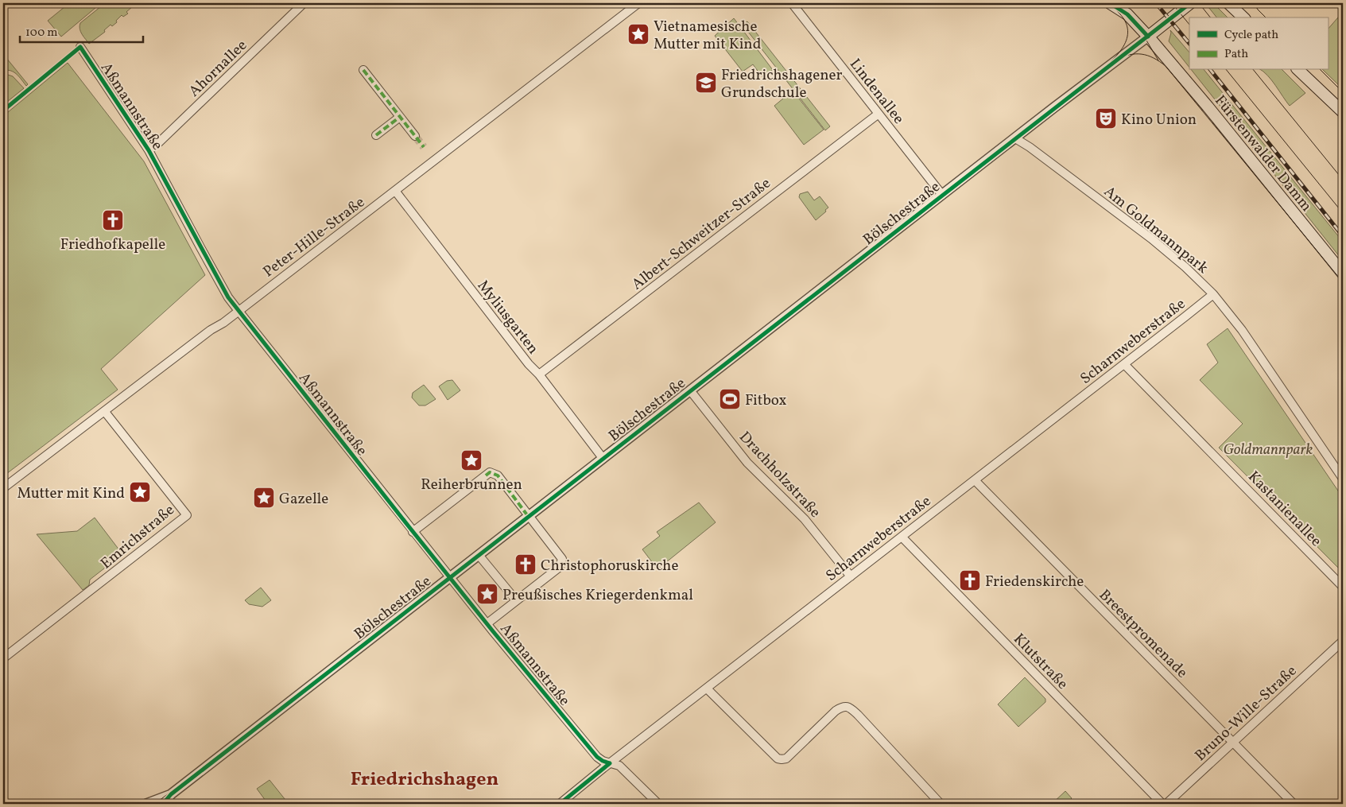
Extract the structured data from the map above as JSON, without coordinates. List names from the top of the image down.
{
  "streets": {
    "main road": ["Fürstenwalder Damm"],
    "street": [
      "Ahornallee",
      "Lindenallee",
      "Aßmannstraße",
      "Bölschestraße",
      "Am Goldmannpark",
      "Albert-Schweitzer-Straße",
      "Peter-Hille-Straße",
      "Myliusgarten",
      "Scharnweberstraße",
      "Drachholzstraße",
      "Kastanienallee",
      "Emrichstraße",
      "Breestpromenade",
      "Klutstraße",
      "Bruno-Wille-Straße"
    ]
  },
  "crossings": [
    ["Ahornallee", "Aßmannstraße"],
    ["Lindenallee", "Bölschestraße"],
    ["Lindenallee", "Albert-Schweitzer-Straße"],
    ["Aßmannstraße", "Bölschestraße"],
    ["Aßmannstraße", "Peter-Hille-Straße"],
    ["Aßmannstraße", "Scharnweberstraße"],
    ["Fürstenwalder Damm", "Bölschestraße"],
    ["Bölschestraße", "Am Goldmannpark"],
    ["Bölschestraße", "Myliusgarten"],
    ["Bölschestraße", "Drachholzstraße"],
    ["Am Goldmannpark", "Scharnweberstraße"],
    ["Albert-Schweitzer-Straße", "Myliusgarten"],
    ["Peter-Hille-Straße", "Myliusgarten"],
    ["Peter-Hille-Straße", "Emrichstraße"],
    ["Scharnweberstraße", "Drachholzstraße"],
    ["Scharnweberstraße", "Kastanienallee"],
    ["Scharnweberstraße", "Breestpromenade"],
    ["Scharnweberstraße", "Klutstraße"],
    ["Breestpromenade", "Bruno-Wille-Straße"]
  ],
  "districts": ["Friedrichshagen"],
  "parks": ["Goldmannpark"],
  "places": {
    "place": [
      "Vietnamesische Mutter mit Kind",
      "Reiherbrunnen",
      "Mutter mit Kind",
      "Gazelle",
      "Preußisches Kriegerdenkmal"
    ],
    "school or university": ["Friedrichshagener Grundschule"],
    "theatre": ["Kino Union"],
    "church": ["Friedhofkapelle", "Christophoruskirche", "Friedenskirche"],
    "sports": ["Fitbox"]
  },
  "legend": ["Cycle path", "Path"],
  "scale_bar": "100 m"
}
